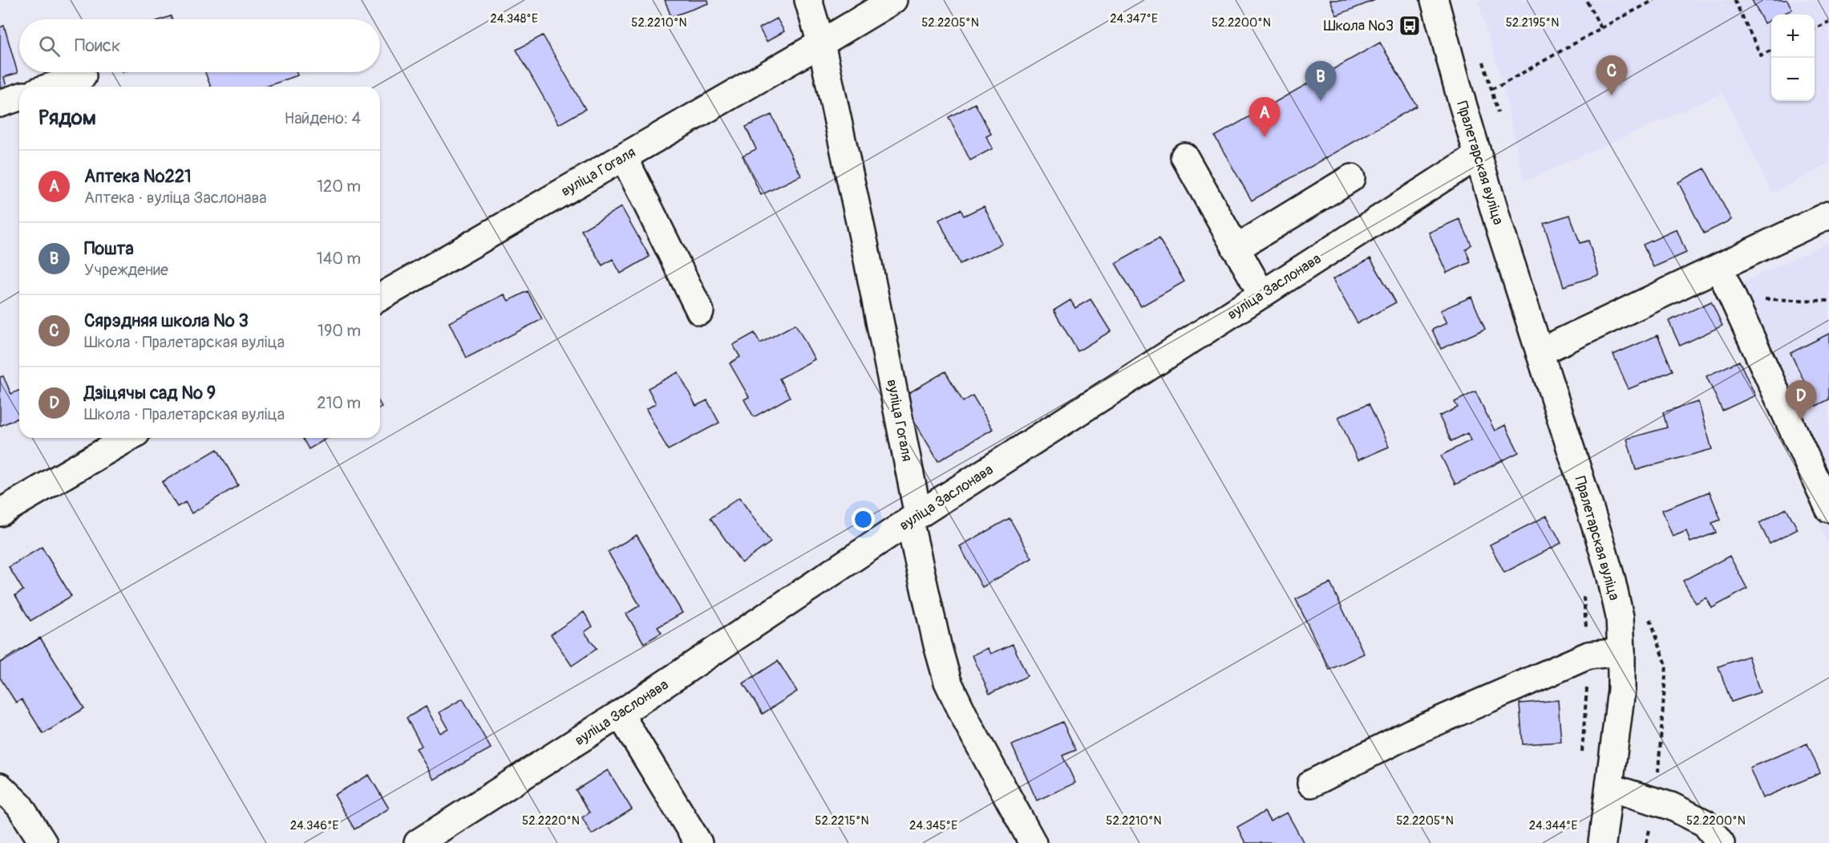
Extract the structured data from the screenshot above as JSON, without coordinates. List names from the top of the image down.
{
  "streets": {
    "street": ["Пралетарская вуліца", "вуліца Гогаля", "вуліца Заслонава"]
  },
  "crossings": [
    ["Пралетарская вуліца", "вуліца Заслонава"],
    ["вуліца Гогаля", "вуліца Заслонава"]
  ],
  "places": {
    "bus stop": ["Школа №3"]
  },
  "page": {
    "map_buttons": ["+", "−"],
    "search": "Поиск",
    "pins": [
      "C",
      "B",
      "A",
      "D"
    ],
    "heading": ["Рядом", "Найдено: 4"],
    "list": [
      {
        "mark": "A",
        "name": "Аптека №221",
        "note": "Аптека · вуліца Заслонава",
        "value": "120 m"
      },
      {
        "mark": "B",
        "name": "Пошта",
        "note": "Учреждение",
        "value": "140 m"
      },
      {
        "mark": "C",
        "name": "Сярэдняя школа № 3",
        "note": "Школа · Пралетарская вуліца",
        "value": "190 m"
      },
      {
        "mark": "D",
        "name": "Дзіцячы сад № 9",
        "note": "Школа · Пралетарская вуліца",
        "value": "210 m"
      }
    ]
  },
  "coordinates": [
    "24.348°E",
    "24.347°E",
    "52.2200°N",
    "52.2210°N",
    "52.2205°N",
    "52.2195°N",
    "52.2220°N",
    "52.2215°N",
    "24.346°E",
    "24.345°E",
    "24.344°E"
  ]
}
